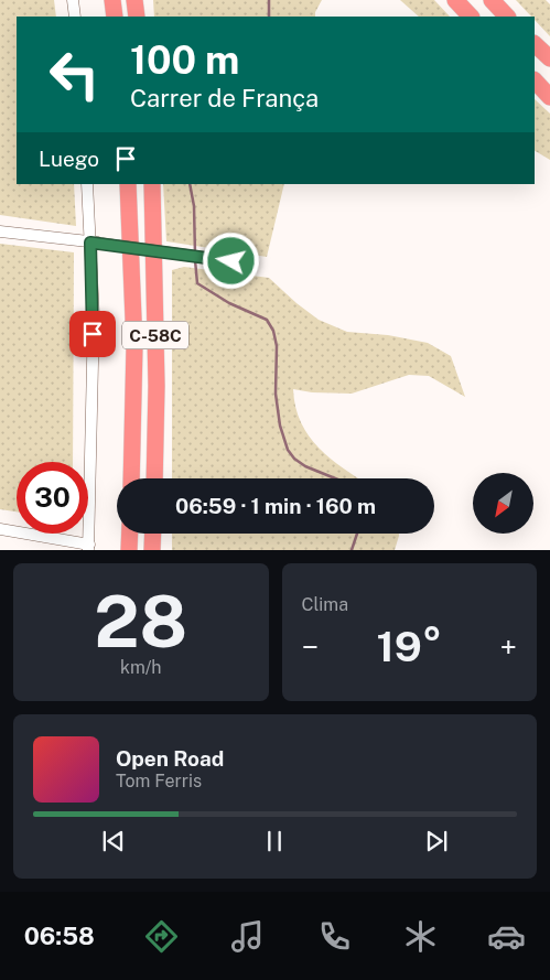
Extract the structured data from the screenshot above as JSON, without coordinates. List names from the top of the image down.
{
  "streets": {
    "highway": ["C-58C"]
  },
  "north": "bottom left",
  "page": {
    "turn": ["100 m", "Carrer de França"],
    "then": "Luego",
    "limit": "30",
    "trip": "06:59 · 1 min · 160 m",
    "tile": [
      ["28", "km/h"],
      "Clima"
    ],
    "heat": ["−", "19°", "+"],
    "song": ["Open Road", "Tom Ferris"],
    "tabs": "06:58"
  }
}
